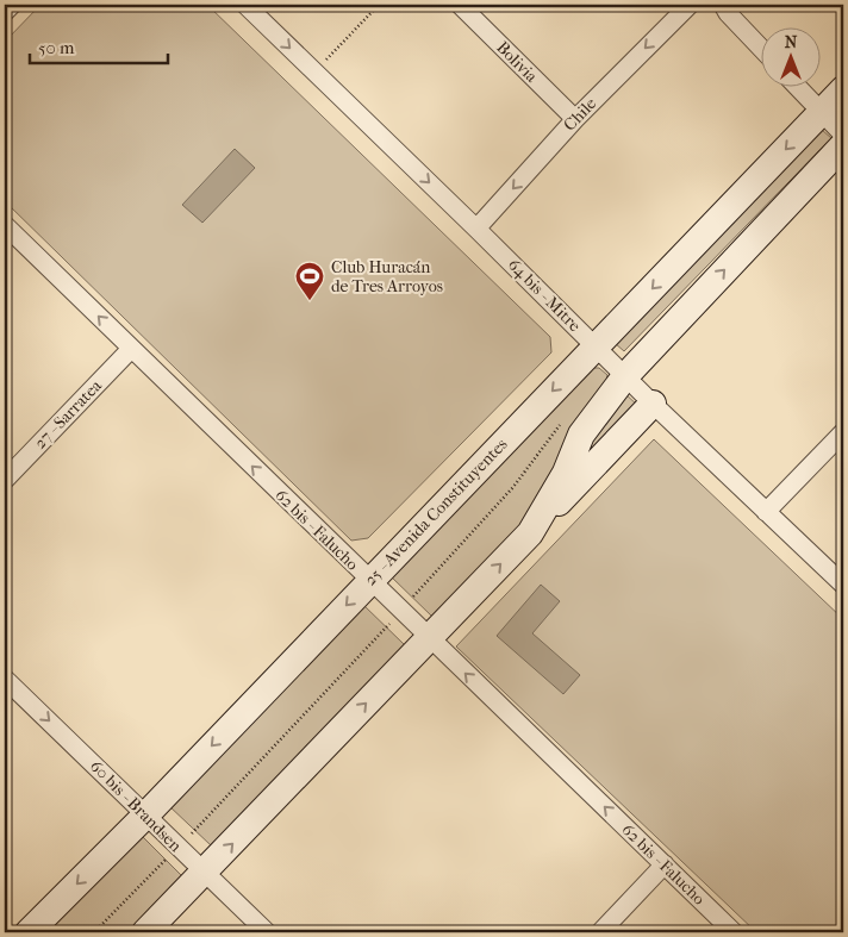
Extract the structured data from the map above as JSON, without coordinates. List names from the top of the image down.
{
  "streets": {
    "main road": ["25 - Avenida Constituyentes"],
    "street": [
      "Bolivia",
      "Chile",
      "64 bis - Mitre",
      "27 - Sarratea",
      "62 bis - Falucho",
      "60 bis - Brandsen"
    ]
  },
  "crossings": [
    ["Bolivia", "Chile"],
    ["Chile", "64 bis - Mitre"],
    ["64 bis - Mitre", "25 - Avenida Constituyentes"],
    ["27 - Sarratea", "62 bis - Falucho"],
    ["25 - Avenida Constituyentes", "62 bis - Falucho"],
    ["25 - Avenida Constituyentes", "60 bis - Brandsen"]
  ],
  "one_way": [
    "Chile",
    "64 bis - Mitre",
    "62 bis - Falucho",
    "60 bis - Brandsen"
  ],
  "places": {
    "sports": ["Club Huracán de Tres Arroyos"]
  },
  "scale_bar": "50 m",
  "north": "top"
}
